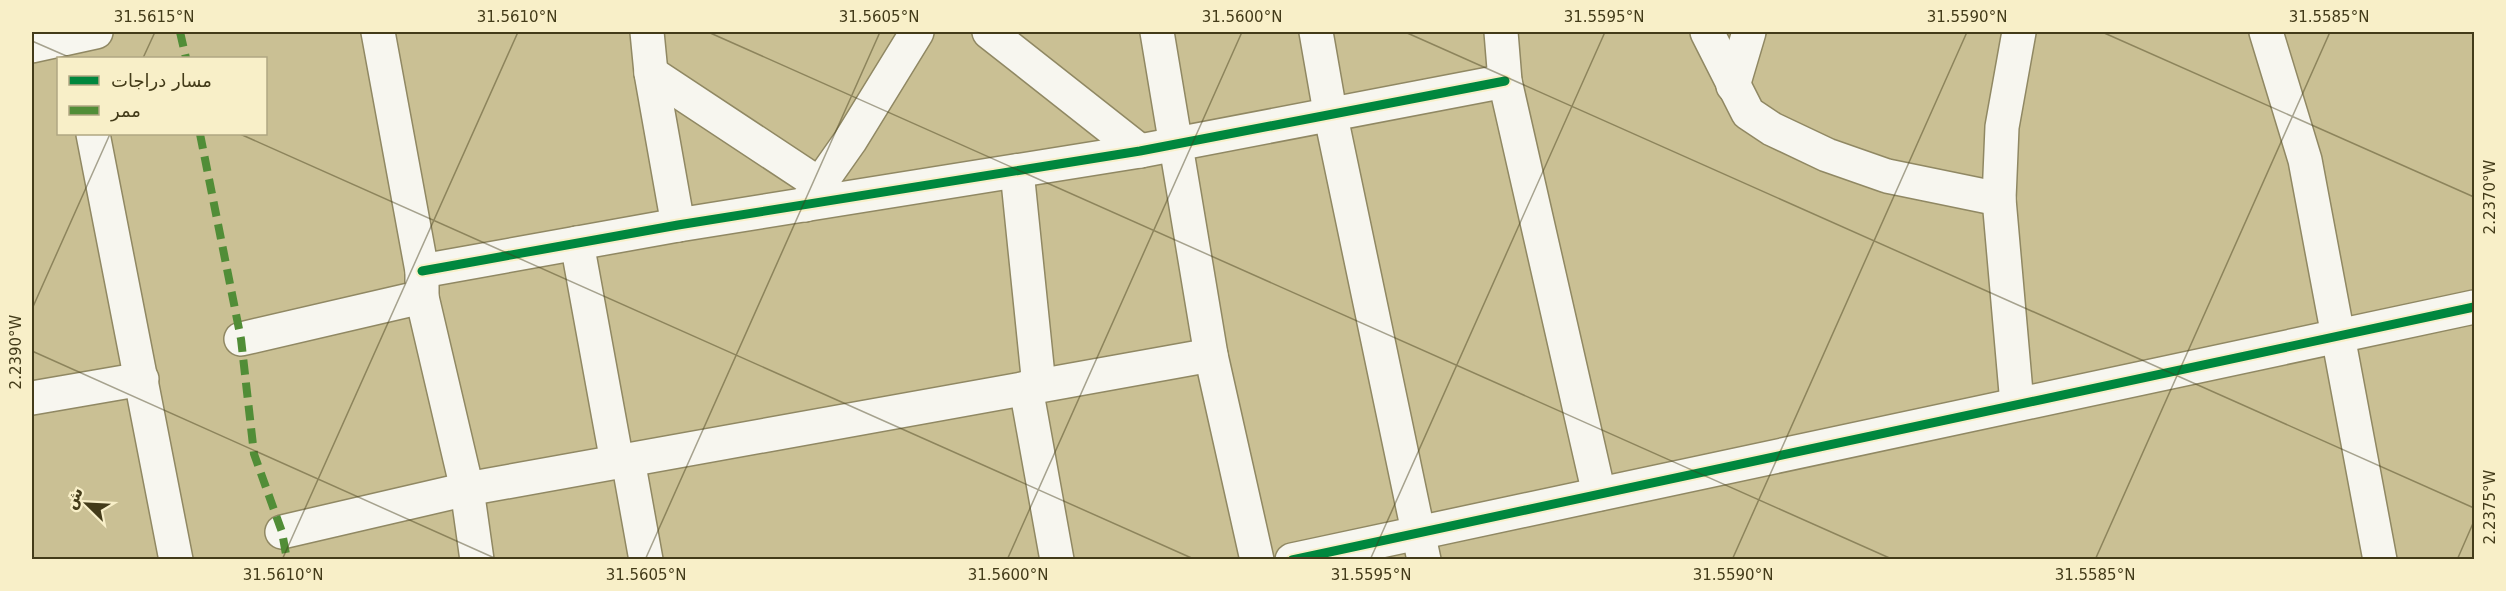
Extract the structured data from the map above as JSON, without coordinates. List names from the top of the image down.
{
  "legend": ["مسار دراجات", "ممر"],
  "north": "top left",
  "coordinates": [
    "31.5615°N",
    "31.5610°N",
    "31.5605°N",
    "31.5600°N",
    "31.5595°N",
    "31.5590°N",
    "31.5585°N",
    "2.2370°W",
    "2.2390°W",
    "2.2375°W"
  ]
}
